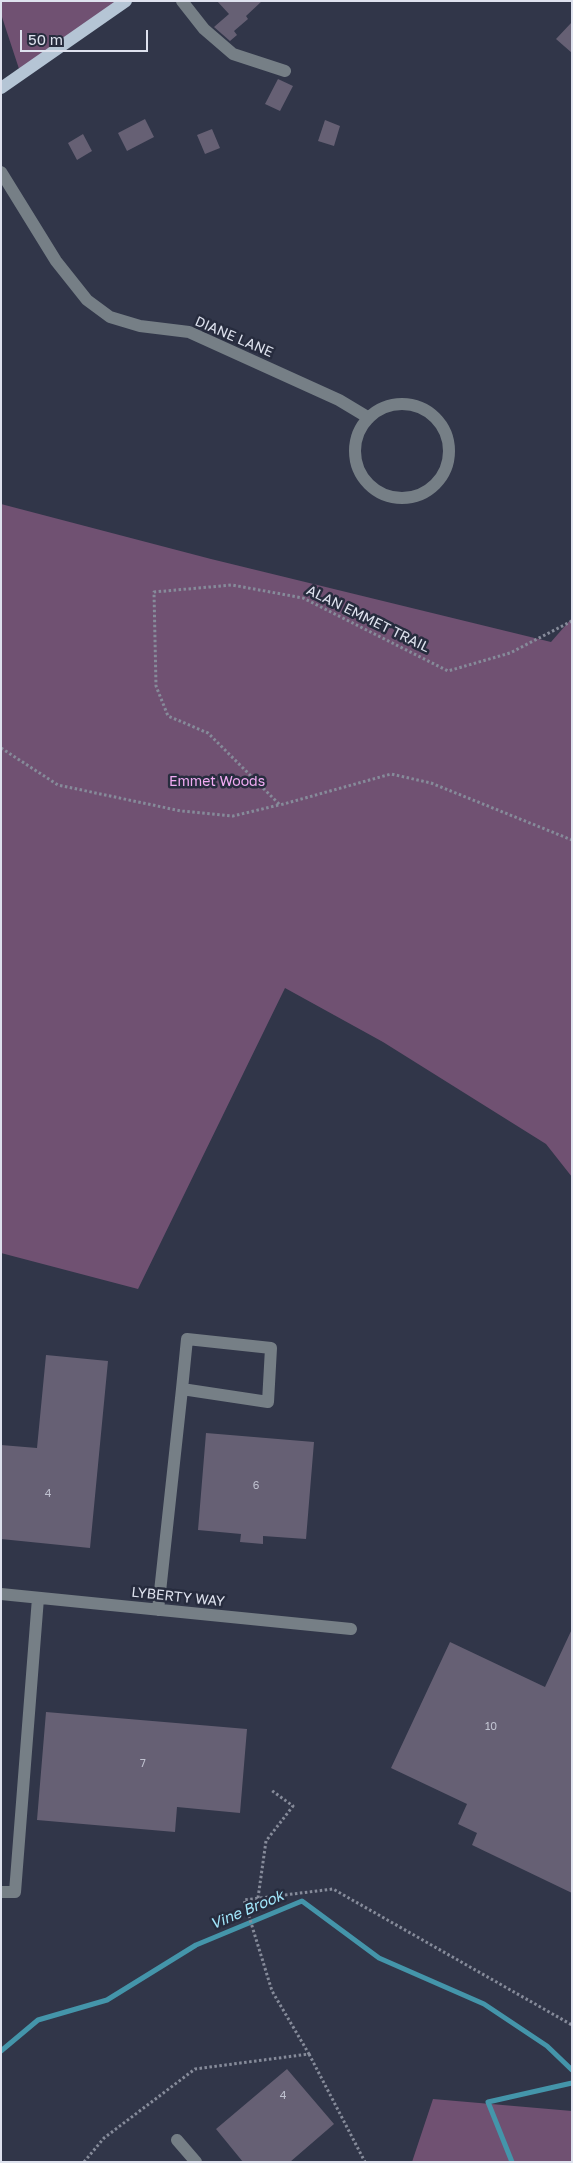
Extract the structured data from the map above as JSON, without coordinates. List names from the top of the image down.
{
  "streets": {
    "street": ["DIANE LANE", "LYBERTY WAY"],
    "path": ["ALAN EMMET TRAIL"]
  },
  "water": ["Vine Brook"],
  "parks": ["Emmet Woods"],
  "house_numbers": [
    "6",
    "4",
    "10",
    "7",
    "4"
  ],
  "scale_bar": "50 m"
}
